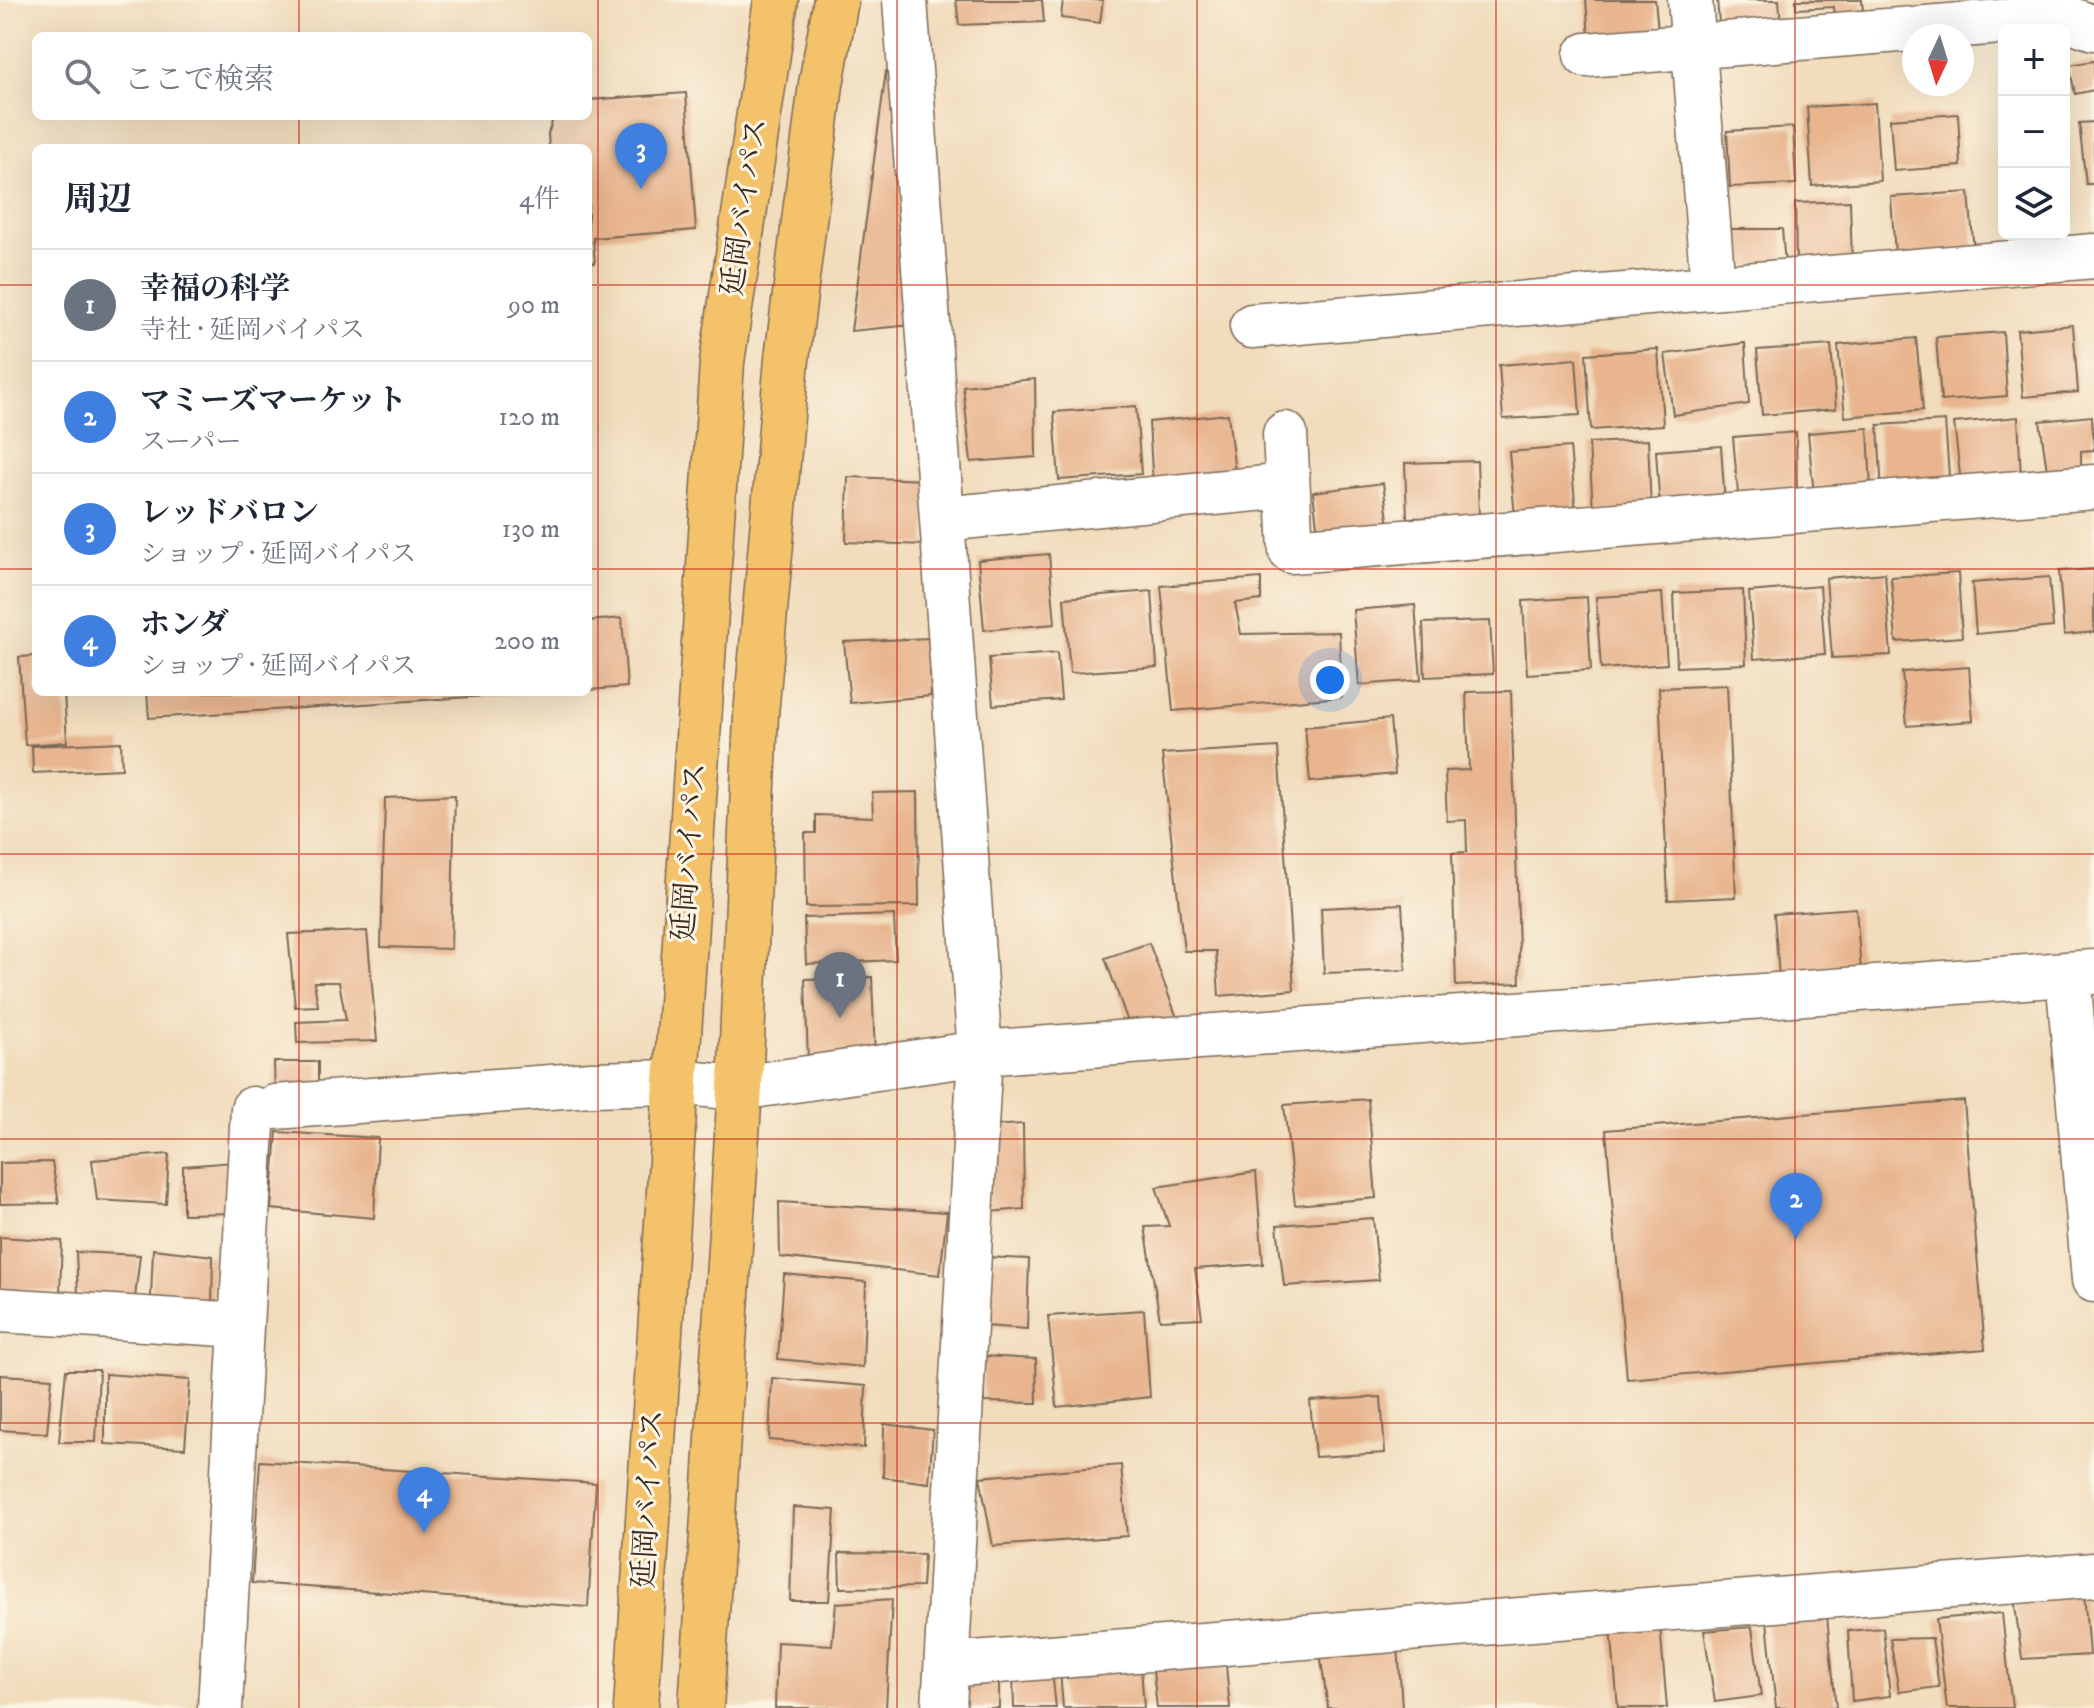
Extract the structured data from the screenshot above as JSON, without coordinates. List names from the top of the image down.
{
  "streets": {
    "highway": ["延岡バイパス"]
  },
  "north": "bottom",
  "page": {
    "map_buttons": ["+", "−"],
    "search": "ここで検索",
    "pins": [
      "3",
      "1",
      "2",
      "4"
    ],
    "heading": ["周辺", "4件"],
    "list": [
      {
        "mark": "1",
        "name": "幸福の科学",
        "note": "寺社 · 延岡バイパス",
        "value": "90 m"
      },
      {
        "mark": "2",
        "name": "マミーズマーケット",
        "note": "スーパー",
        "value": "120 m"
      },
      {
        "mark": "3",
        "name": "レッドバロン",
        "note": "ショップ · 延岡バイパス",
        "value": "130 m"
      },
      {
        "mark": "4",
        "name": "ホンダ",
        "note": "ショップ · 延岡バイパス",
        "value": "200 m"
      }
    ]
  }
}
